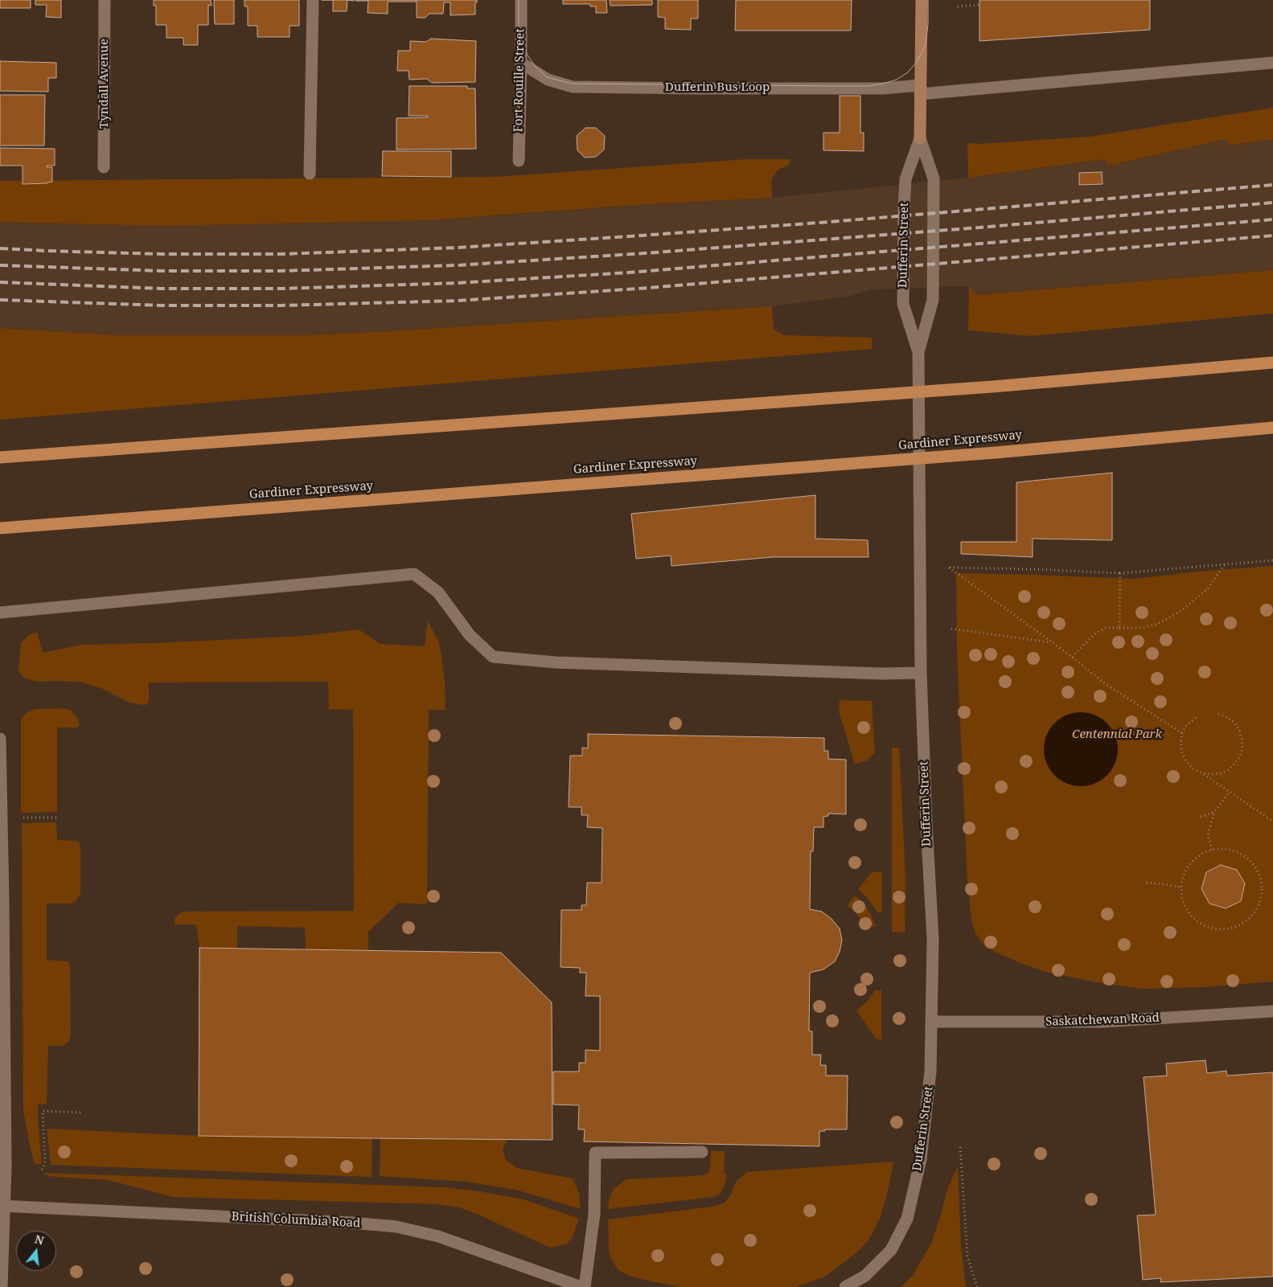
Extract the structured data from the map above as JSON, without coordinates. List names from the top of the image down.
{
  "streets": {
    "highway": ["Gardiner Expressway"],
    "main road": ["Dufferin Street"],
    "street": [
      "Fort Rouille Street",
      "Tyndall Avenue",
      "Dufferin Bus Loop",
      "Saskatchewan Road",
      "British Columbia Road"
    ]
  },
  "crossings": [
    ["Fort Rouille Street", "Dufferin Bus Loop"],
    ["Dufferin Bus Loop", "Dufferin Street"],
    ["Dufferin Street", "Saskatchewan Road"]
  ],
  "parks": ["Centennial Park"],
  "north": "top"
}
